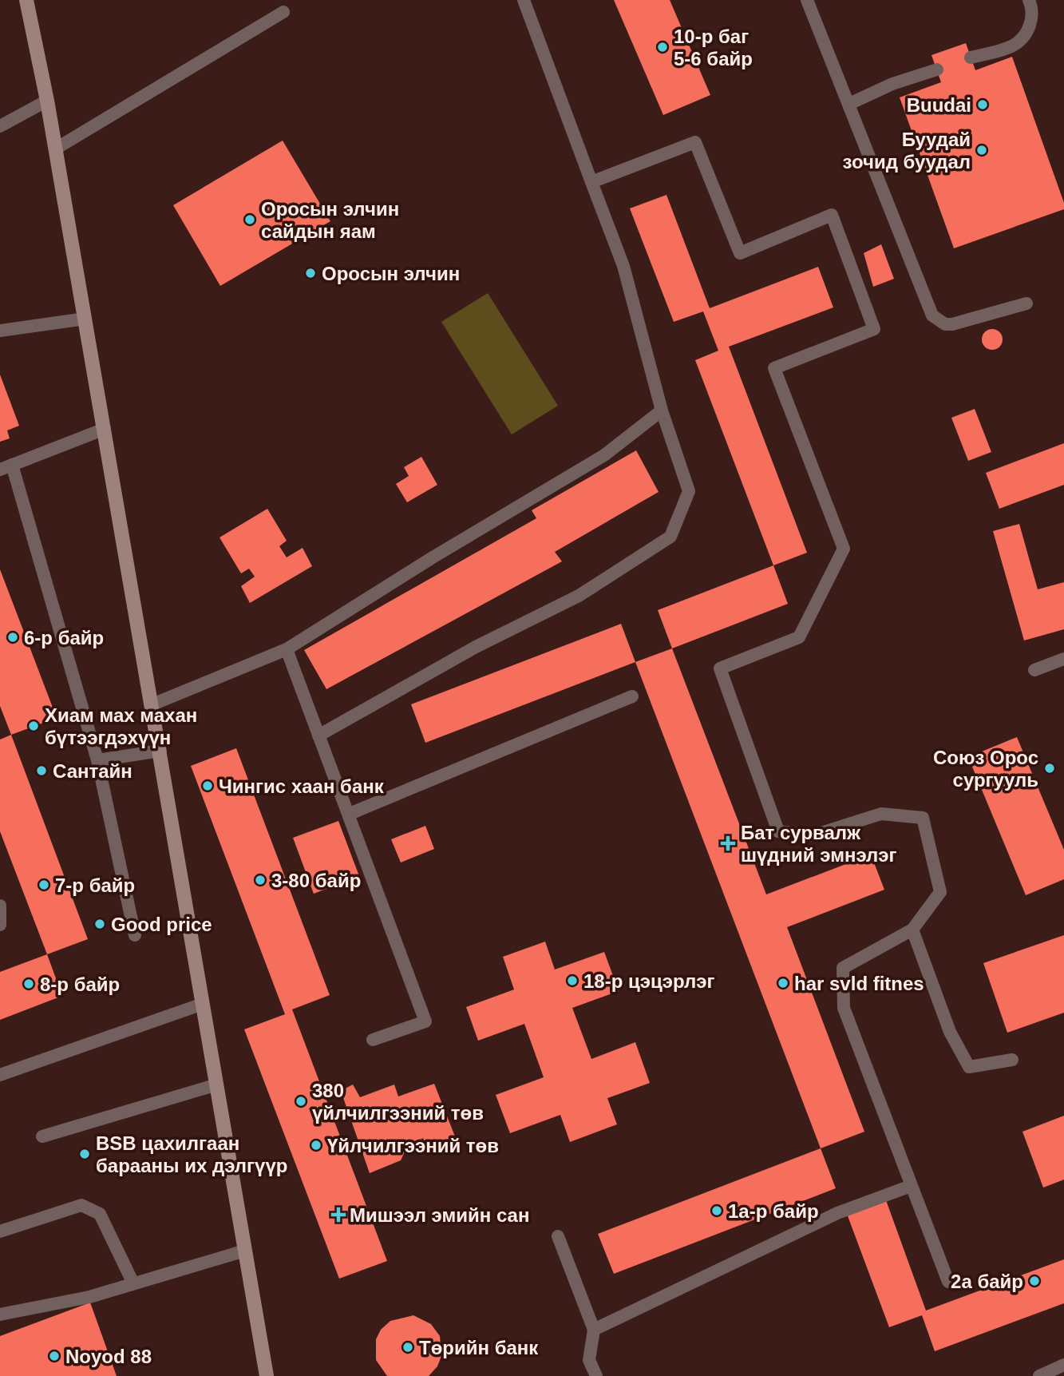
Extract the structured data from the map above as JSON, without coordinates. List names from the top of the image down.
{
  "places": {
    "other": [
      "10-р баг 5-6 байр",
      "Buudai",
      "Буудай зочид буудал",
      "Оросын элчин сайдын яам",
      "Оросын элчин",
      "6-р байр",
      "Хиам мах махан бүтээгдэхүүн",
      "Союз Орос сургууль",
      "Сантайн",
      "Чингис хаан банк",
      "3-80 байр",
      "7-р байр",
      "Good price",
      "18-р цэцэрлэг",
      "har svld fitnes",
      "8-р байр",
      "380 үйлчилгээний төв",
      "Үйлчилгээний төв",
      "BSB цахилгаан барааны их дэлгүүр",
      "1а-р байр",
      "2а байр",
      "Төрийн банк",
      "Noyod 88"
    ],
    "health": ["Бат сурвалж шүдний эмнэлэг", "Мишээл эмийн сан"]
  }
}
